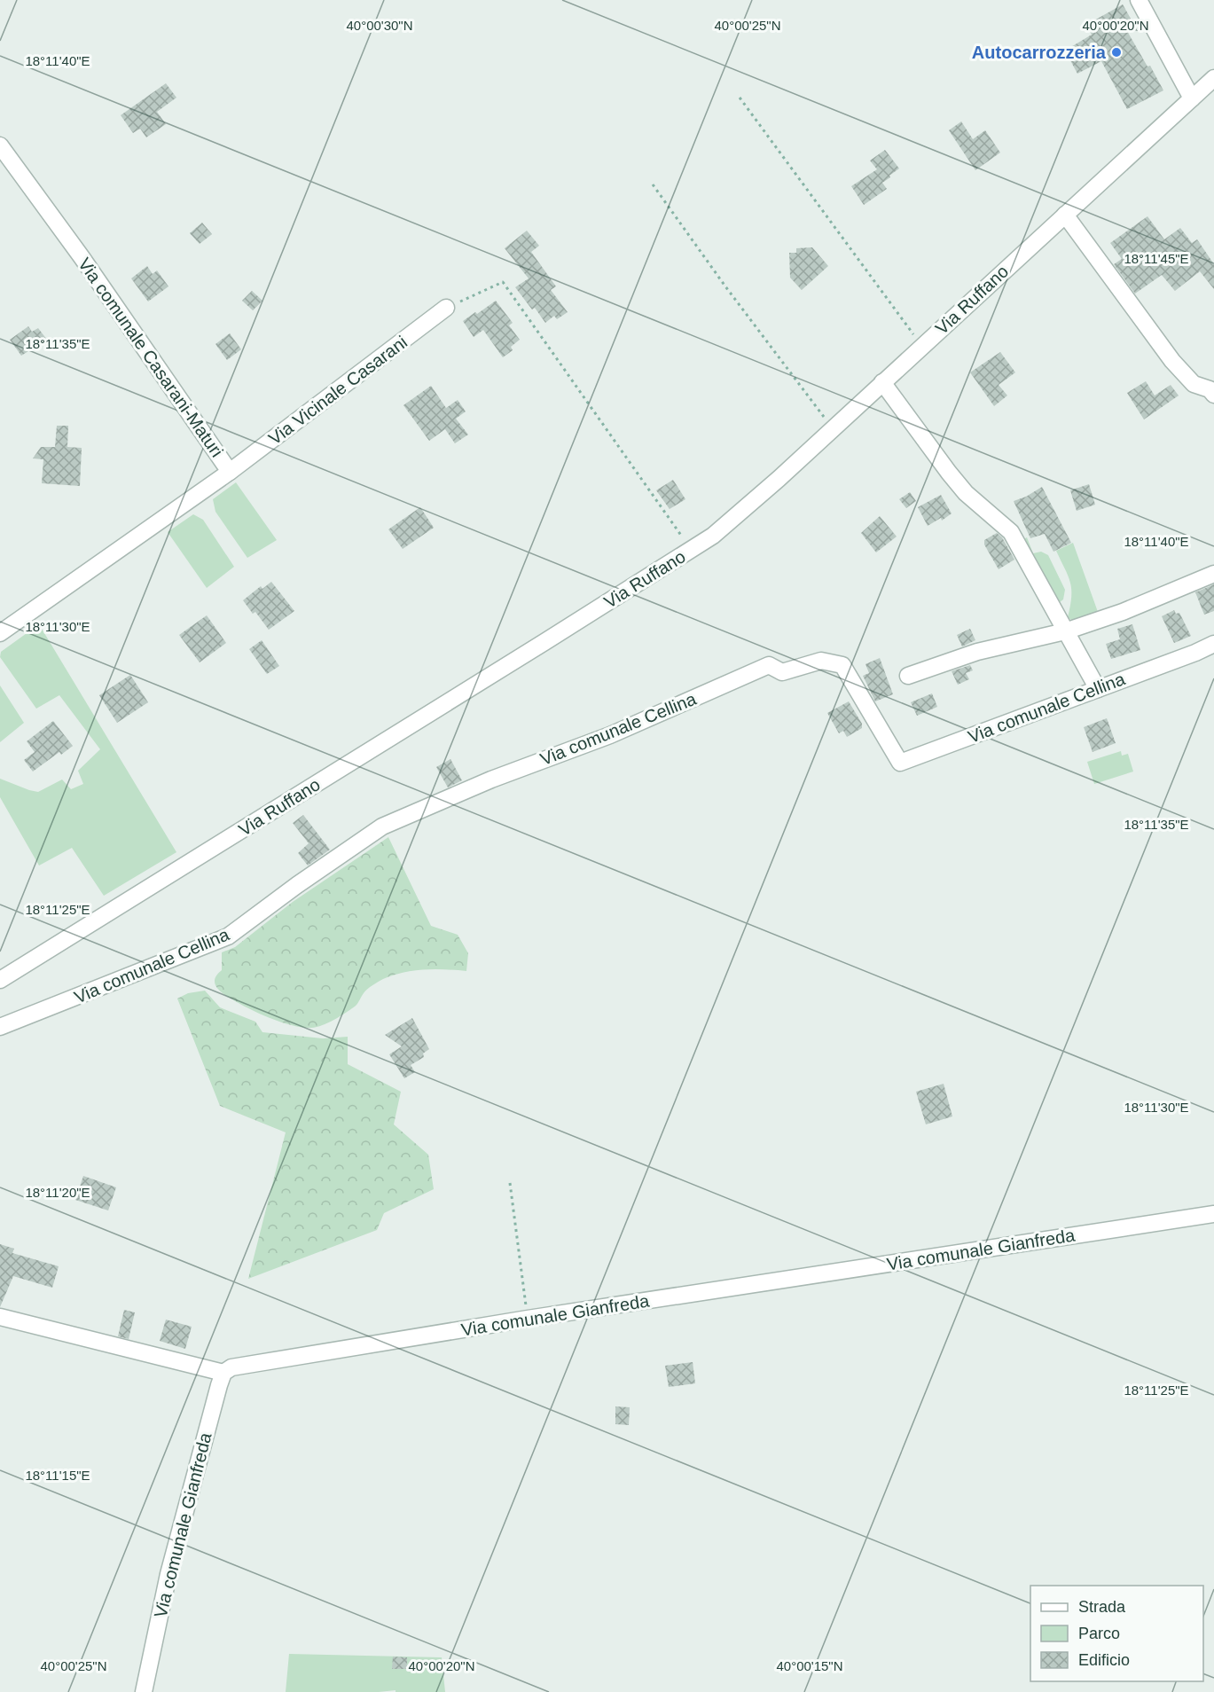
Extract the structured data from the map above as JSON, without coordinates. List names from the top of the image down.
{
  "streets": {
    "street": [
      "Via Ruffano",
      "Via comunale Casarani-Maturi",
      "Via Vicinale Casarani",
      "Via comunale Cellina",
      "Via comunale Gianfreda"
    ]
  },
  "crossings": [
    ["Via comunale Casarani-Maturi", "Via Vicinale Casarani"]
  ],
  "places": ["Autocarrozzeria"],
  "legend": ["Strada", "Parco", "Edificio"],
  "coordinates": [
    "40°00'30\"N",
    "40°00'25\"N",
    "40°00'20\"N",
    "18°11'40\"E",
    "18°11'45\"E",
    "18°11'35\"E",
    "18°11'30\"E",
    "18°11'25\"E",
    "18°11'20\"E",
    "18°11'15\"E",
    "40°00'15\"N"
  ]
}
